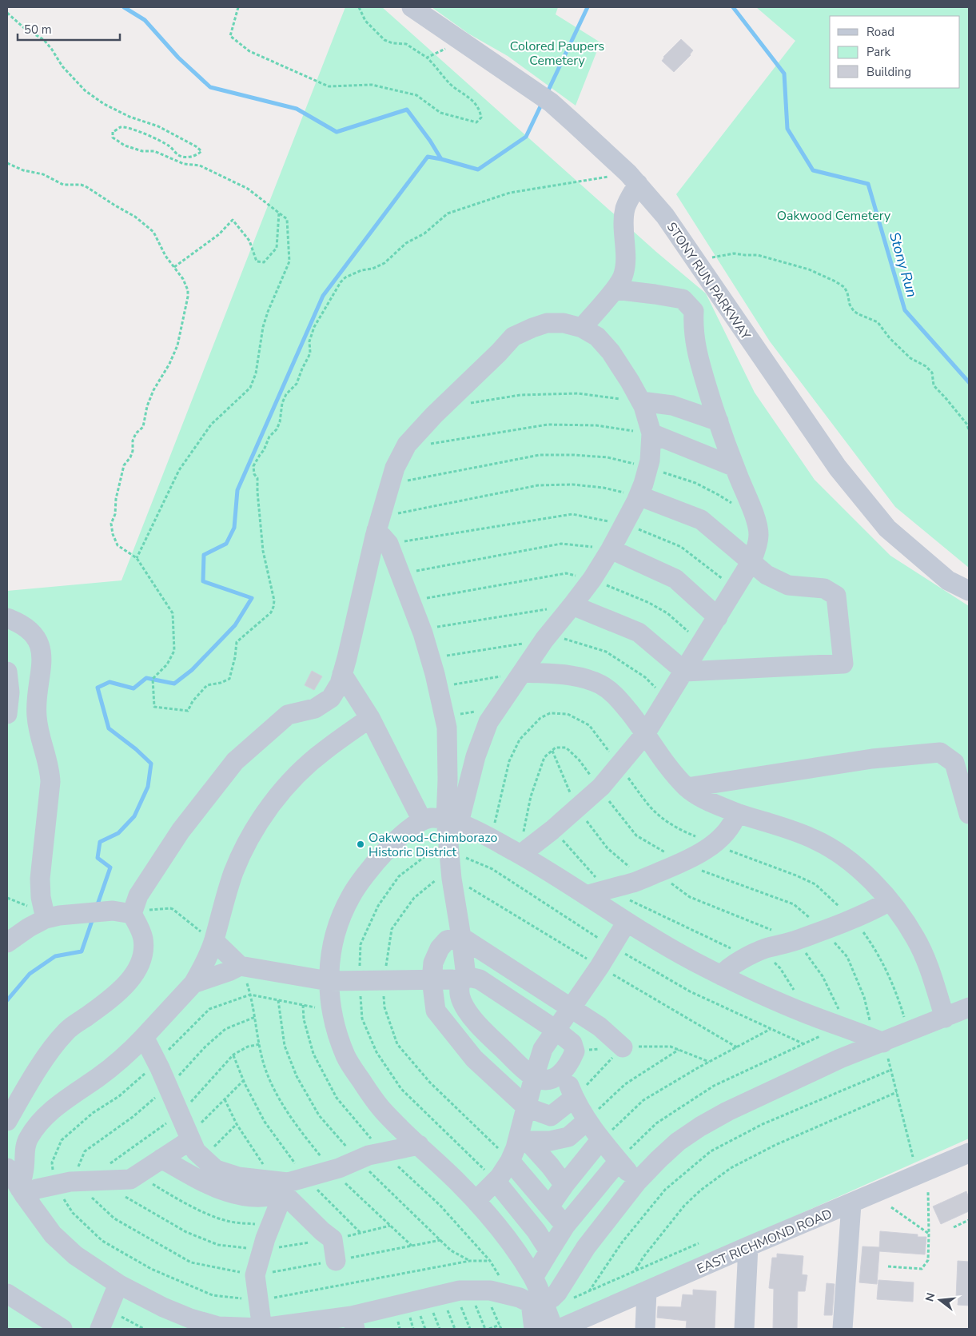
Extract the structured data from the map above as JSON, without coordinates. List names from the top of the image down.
{
  "streets": {
    "street": ["STONY RUN PARKWAY", "EAST RICHMOND ROAD"]
  },
  "water": ["Stony Run"],
  "parks": ["Colored Paupers Cemetery", "Oakwood Cemetery"],
  "places": ["Oakwood-Chimborazo Historic District"],
  "legend": ["Road", "Park", "Building"],
  "scale_bar": "50 m",
  "north": "left"
}
